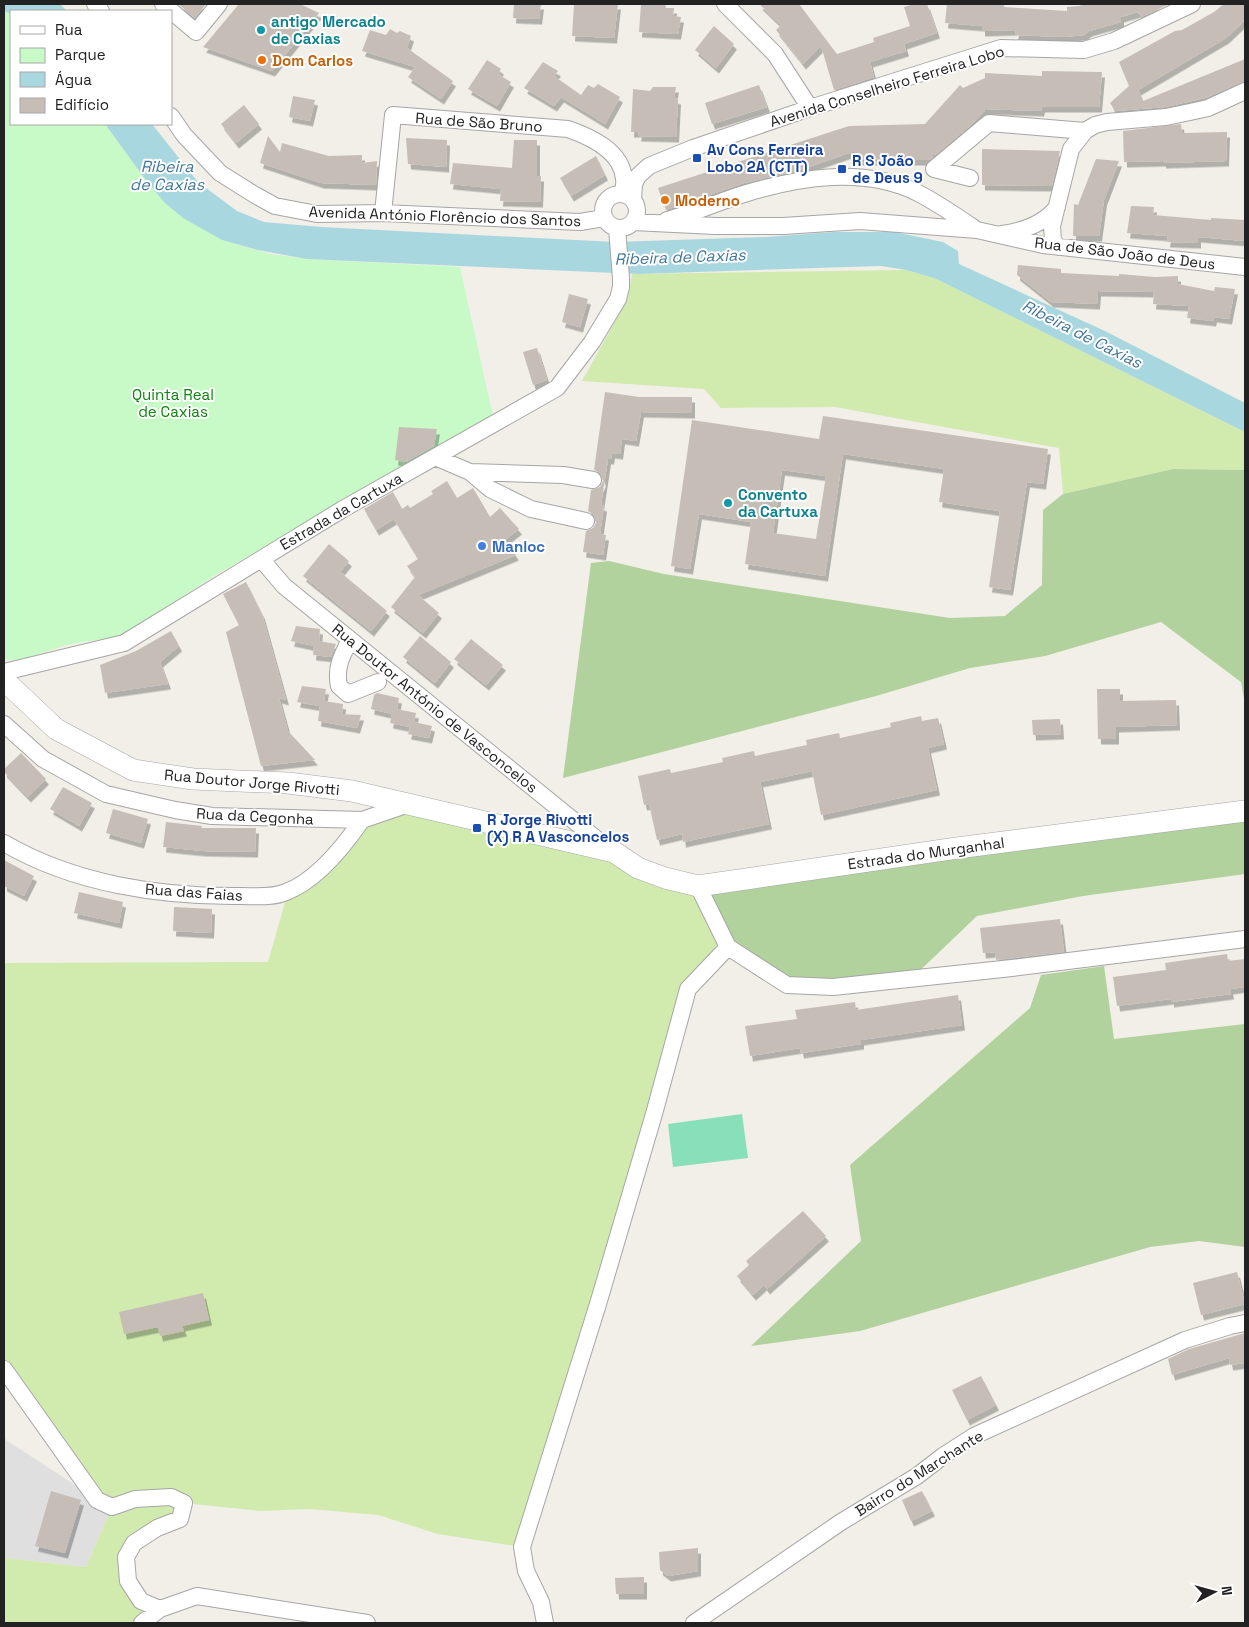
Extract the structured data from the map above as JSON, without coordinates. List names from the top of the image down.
{
  "streets": {
    "street": [
      "Avenida Conselheiro Ferreira Lobo",
      "Rua de São Bruno",
      "Avenida António Florêncio dos Santos",
      "Rua de São João de Deus",
      "Estrada da Cartuxa",
      "Rua Doutor António de Vasconcelos",
      "Rua Doutor Jorge Rivotti",
      "Rua da Cegonha",
      "Estrada do Murganhal",
      "Rua das Faias",
      "Bairro do Marchante"
    ]
  },
  "crossings": [
    ["Avenida Conselheiro Ferreira Lobo", "Rua de São Bruno"],
    ["Avenida Conselheiro Ferreira Lobo", "Avenida António Florêncio dos Santos"],
    ["Avenida Conselheiro Ferreira Lobo", "Rua de São João de Deus"],
    ["Avenida Conselheiro Ferreira Lobo", "Estrada da Cartuxa"],
    ["Rua de São Bruno", "Avenida António Florêncio dos Santos"],
    ["Rua de São Bruno", "Rua de São João de Deus"],
    ["Rua de São Bruno", "Estrada da Cartuxa"],
    ["Avenida António Florêncio dos Santos", "Rua de São João de Deus"],
    ["Avenida António Florêncio dos Santos", "Estrada da Cartuxa"],
    ["Rua de São João de Deus", "Estrada da Cartuxa"],
    ["Estrada da Cartuxa", "Rua Doutor António de Vasconcelos"],
    ["Rua Doutor António de Vasconcelos", "Rua Doutor Jorge Rivotti"],
    ["Rua Doutor António de Vasconcelos", "Estrada do Murganhal"],
    ["Rua Doutor Jorge Rivotti", "Rua da Cegonha"],
    ["Rua Doutor Jorge Rivotti", "Estrada do Murganhal"],
    ["Rua da Cegonha", "Rua das Faias"]
  ],
  "water": ["Ribeira de Caxias"],
  "parks": ["Quinta Real de Caxias"],
  "places": {
    "other": [
      "antigo Mercado de Caxias",
      "Dom Carlos",
      "Moderno",
      "Convento da Cartuxa",
      "Manloc"
    ],
    "transit": ["Av Cons Ferreira Lobo 2A (CTT)", "R S João de Deus 9", "R Jorge Rivotti (X) R A Vasconcelos"]
  },
  "legend": [
    "Rua",
    "Parque",
    "Água",
    "Edifício"
  ],
  "north": "right"
}
